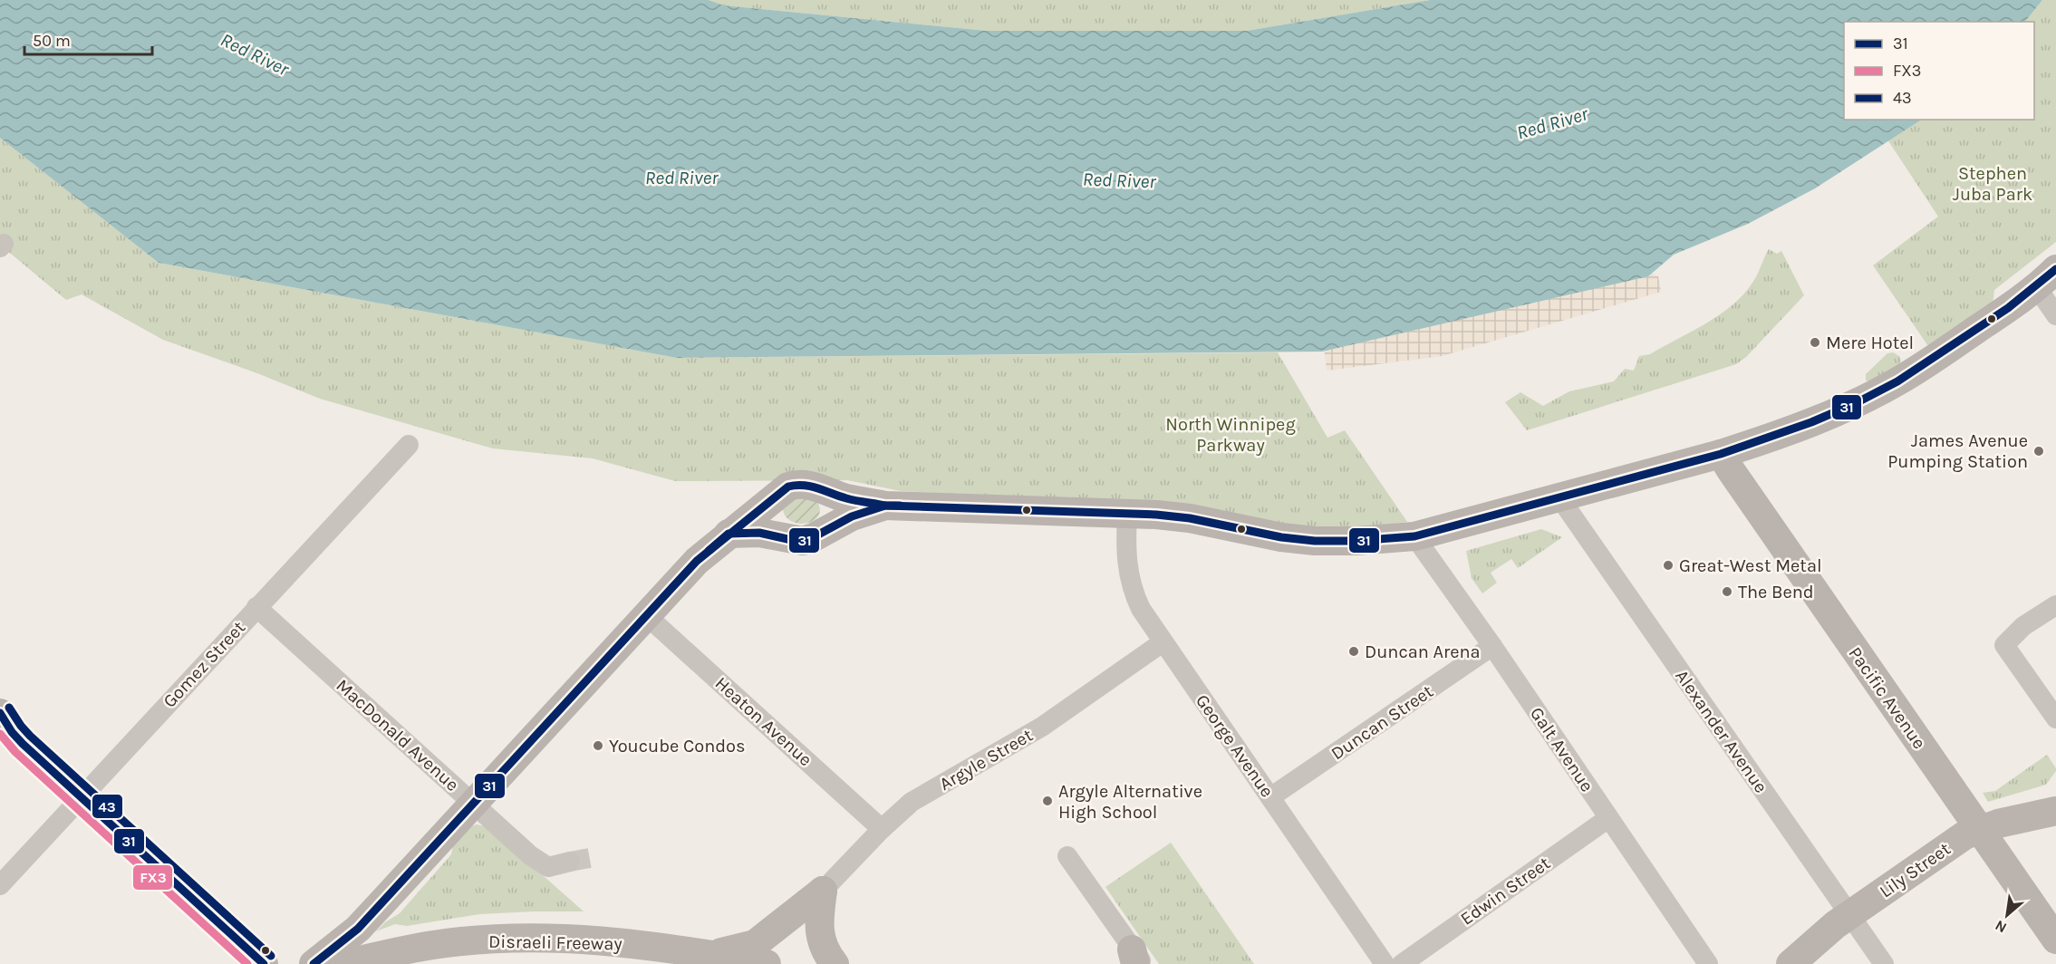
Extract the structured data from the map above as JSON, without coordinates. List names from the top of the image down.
{
  "streets": {
    "street": [
      "Gomez Street",
      "Pacific Avenue",
      "Heaton Avenue",
      "Duncan Street",
      "Alexander Avenue",
      "MacDonald Avenue",
      "George Avenue",
      "Galt Avenue",
      "Argyle Street",
      "Lily Street",
      "Edwin Street",
      "Disraeli Freeway"
    ]
  },
  "crossings": [
    ["Gomez Street", "MacDonald Avenue"],
    ["Pacific Avenue", "Lily Street"],
    ["Heaton Avenue", "Argyle Street"],
    ["Duncan Street", "George Avenue"],
    ["Duncan Street", "Galt Avenue"],
    ["Alexander Avenue", "Lily Street"],
    ["George Avenue", "Argyle Street"],
    ["Galt Avenue", "Edwin Street"]
  ],
  "water": ["Red River"],
  "parks": ["Stephen Juba Park", "North Winnipeg Parkway"],
  "places": [
    "Mere Hotel",
    "James Avenue Pumping Station",
    "Great-West Metal",
    "The Bend",
    "Duncan Arena",
    "Youcube Condos",
    "Argyle Alternative High School"
  ],
  "lines": ["transit line 31", "transit line 43", "transit line FX3"],
  "legend": ["31", "FX3", "43"],
  "scale_bar": "50 m",
  "north": "bottom left"
}
